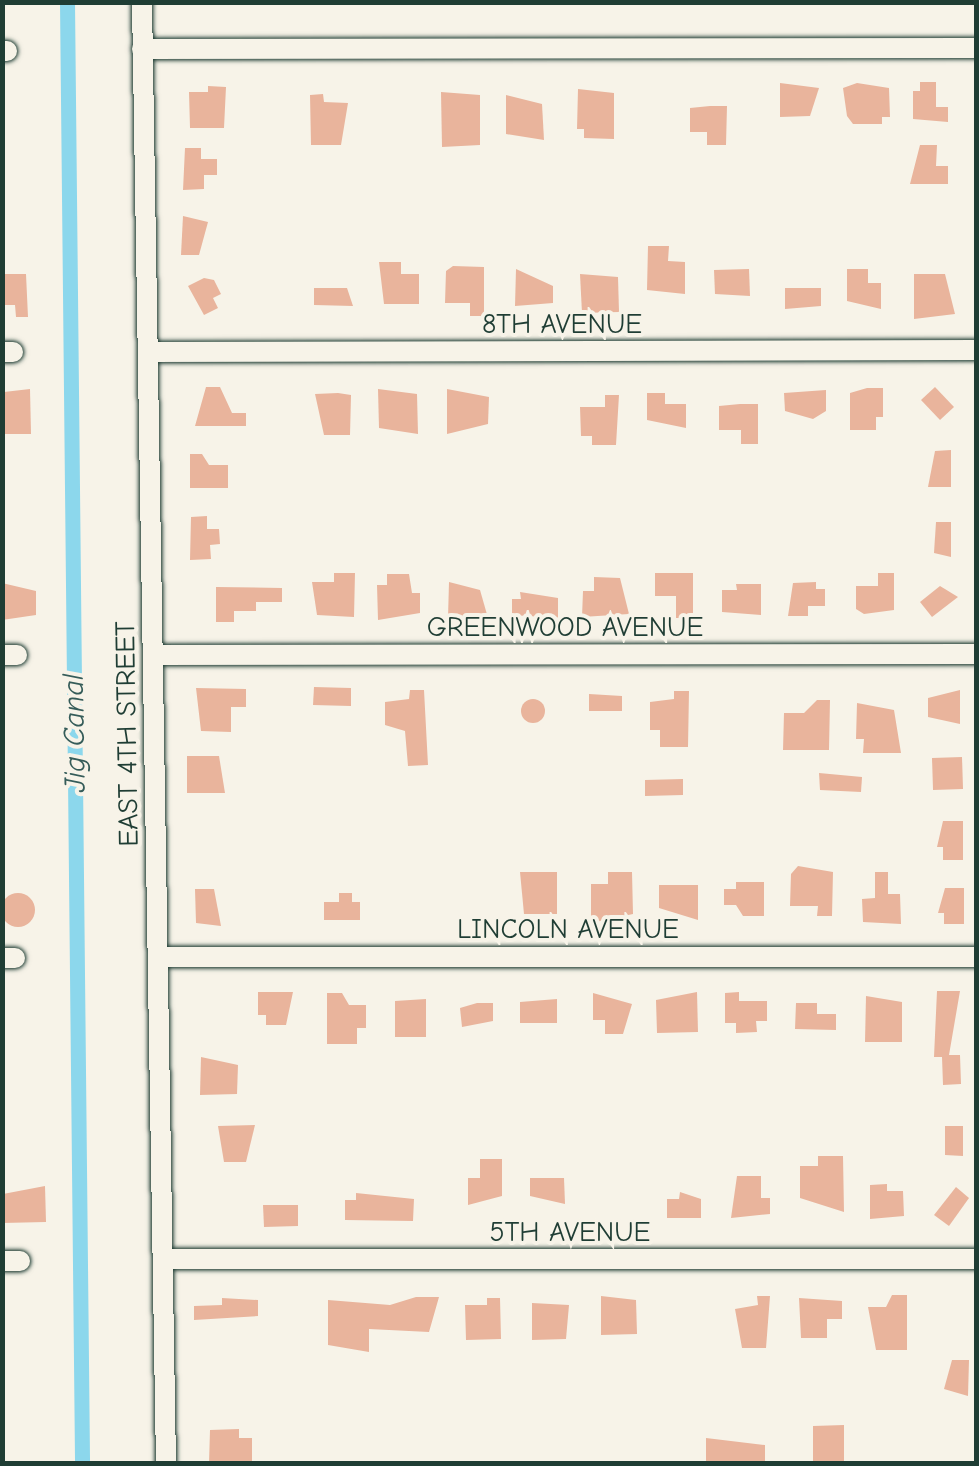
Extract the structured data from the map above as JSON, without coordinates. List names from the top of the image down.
{
  "streets": {
    "street": [
      "8TH AVENUE",
      "GREENWOOD AVENUE",
      "EAST 4TH STREET",
      "LINCOLN AVENUE",
      "5TH AVENUE"
    ]
  },
  "crossings": [
    ["8TH AVENUE", "EAST 4TH STREET"],
    ["GREENWOOD AVENUE", "EAST 4TH STREET"],
    ["EAST 4TH STREET", "LINCOLN AVENUE"],
    ["EAST 4TH STREET", "5TH AVENUE"]
  ],
  "water": ["Jig Canal"]
}
